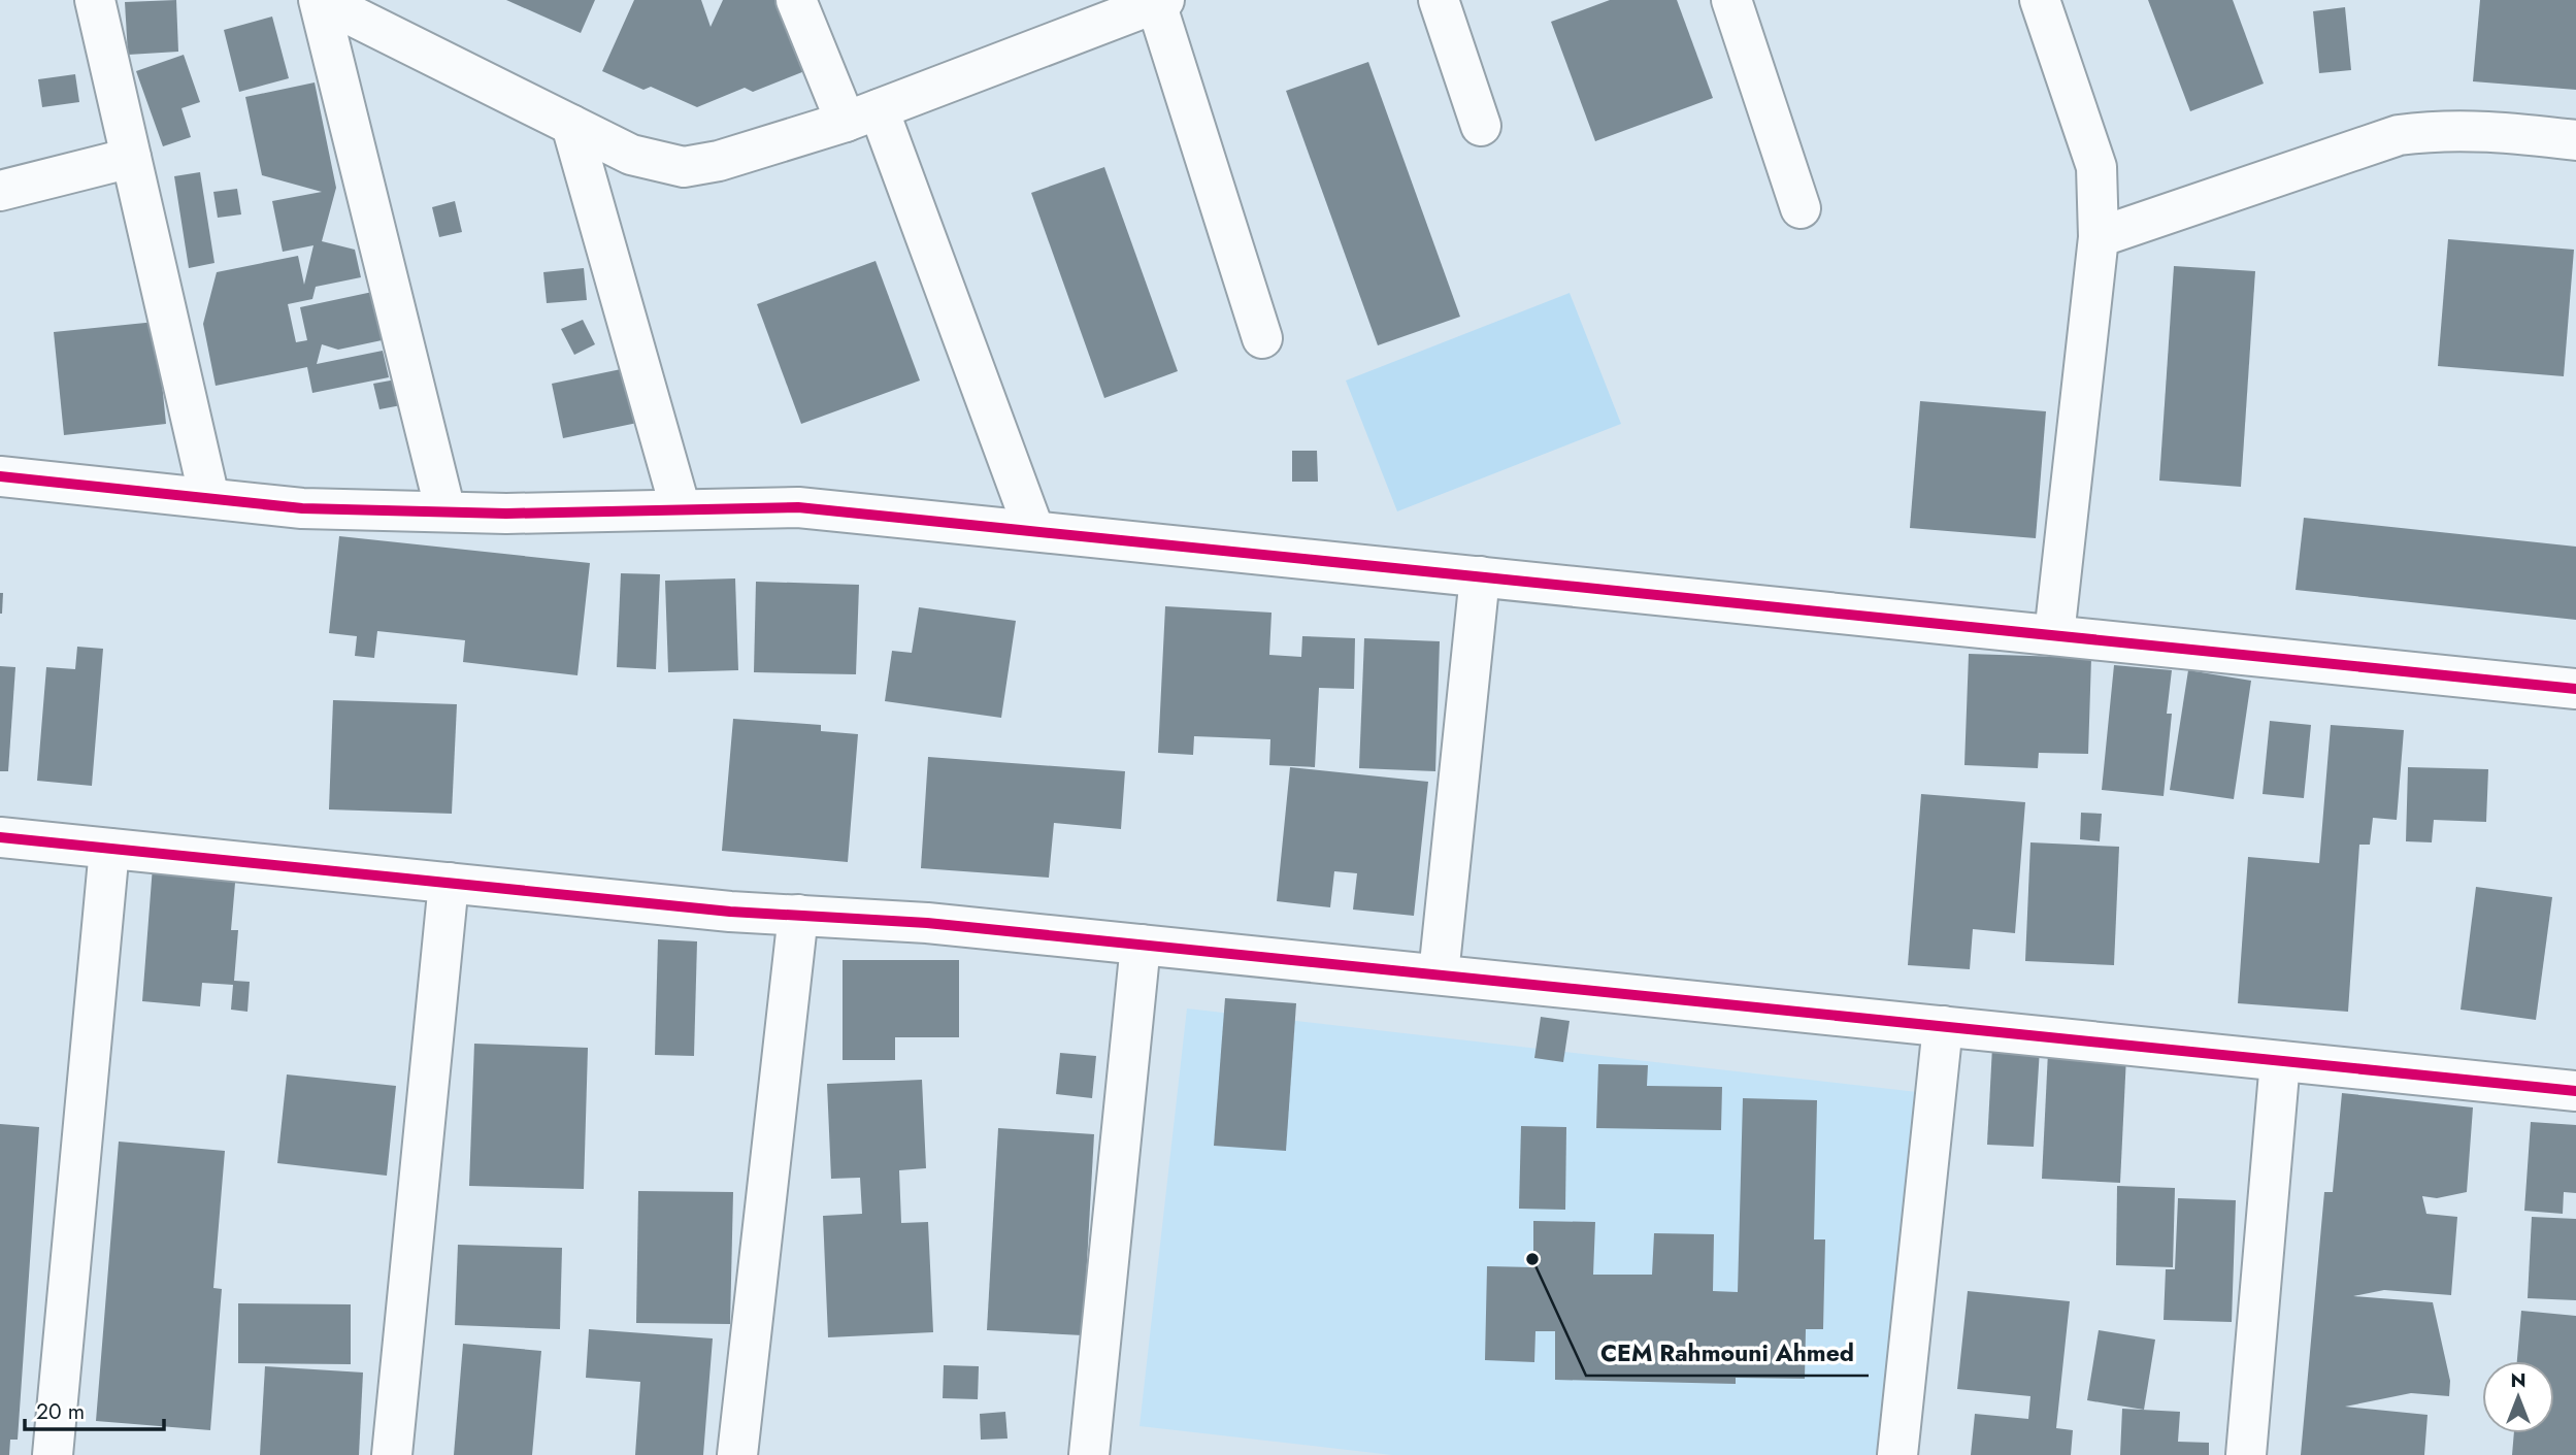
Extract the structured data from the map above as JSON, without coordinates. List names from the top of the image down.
{
  "places": ["CEM Rahmouni Ahmed"],
  "scale_bar": "20 m",
  "north": "top"
}
